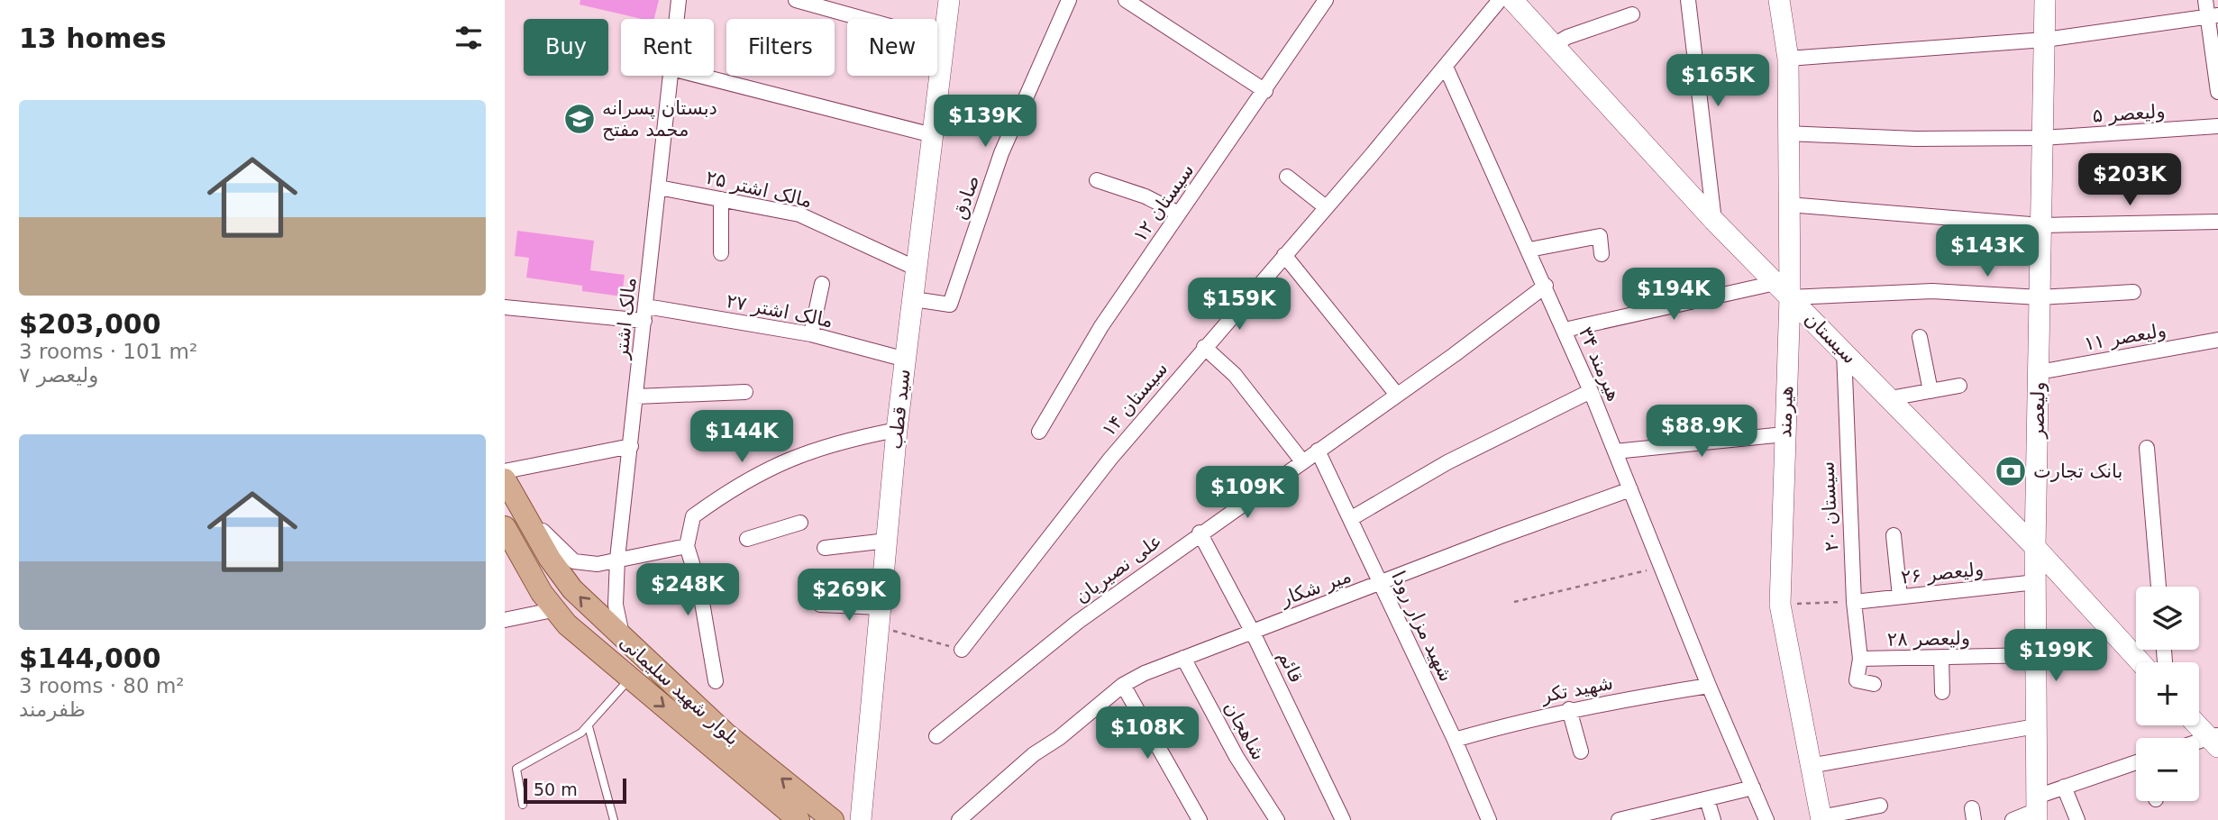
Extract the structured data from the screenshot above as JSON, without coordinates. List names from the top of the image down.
{
  "streets": {
    "main road": ["بلوار شهید سلیمانی"],
    "street": [
      "ولیعصر ۵",
      "مالک اشتر ۲۵",
      "صادق",
      "سیستان ۱۲",
      "مالک اشتر ۲۷",
      "مالک اشتر",
      "ولیعصر ۱۱",
      "سیستان",
      "هیرمند ۳۴",
      "سیستان ۱۴",
      "سید قطب",
      "ولیعصر",
      "هیرمند",
      "سیستان ۲۰",
      "علی نصیریان",
      "ولیعصر ۲۶",
      "میر شکار",
      "شهید مزار رودا",
      "ولیعصر ۲۸",
      "قائم",
      "شهید تکر",
      "شاهجان"
    ]
  },
  "crossings": [
    ["ولیعصر ۵", "ولیعصر"],
    ["ولیعصر ۵", "هیرمند"],
    ["مالک اشتر ۲۵", "مالک اشتر"],
    ["مالک اشتر ۲۵", "سید قطب"],
    ["صادق", "سید قطب"],
    ["مالک اشتر ۲۷", "مالک اشتر"],
    ["مالک اشتر ۲۷", "سید قطب"],
    ["مالک اشتر", "بلوار شهید سلیمانی"],
    ["ولیعصر ۱۱", "ولیعصر"],
    ["سیستان", "ولیعصر"],
    ["سیستان", "هیرمند"],
    ["سیستان", "سیستان ۲۰"],
    ["هیرمند ۳۴", "سیستان ۱۴"],
    ["هیرمند ۳۴", "علی نصیریان"],
    ["هیرمند ۳۴", "میر شکار"],
    ["هیرمند ۳۴", "شهید تکر"],
    ["ولیعصر", "ولیعصر ۲۶"],
    ["ولیعصر", "ولیعصر ۲۸"],
    ["سیستان ۲۰", "ولیعصر ۲۶"],
    ["سیستان ۲۰", "ولیعصر ۲۸"],
    ["علی نصیریان", "شهید مزار رودا"],
    ["علی نصیریان", "قائم"],
    ["میر شکار", "شهید مزار رودا"],
    ["میر شکار", "قائم"],
    ["میر شکار", "شاهجان"],
    ["شهید مزار رودا", "شهید تکر"]
  ],
  "places": {
    "school or university": ["دبستان پسرانه محمد مفتح"],
    "bank": ["بانک تجارت"]
  },
  "scale_bar": "50 m",
  "page": {
    "heading": "13 homes",
    "chip": [
      "Buy",
      "Rent",
      "Filters",
      "New"
    ],
    "price": [
      "$165K",
      "$139K",
      "$203K",
      "$143K",
      "$194K",
      "$159K",
      "$88.9K",
      "$144K",
      "$109K",
      "$248K",
      "$269K",
      "$199K",
      "$108K"
    ],
    "list": [
      {
        "name": "$203,000",
        "note": "3 rooms · 101 m² · ولیعصر ۷"
      },
      {
        "name": "$144,000",
        "note": "3 rooms · 80 m² · ظفرمند"
      }
    ],
    "map_buttons": ["+", "−"],
    "scale": "50 m"
  }
}
